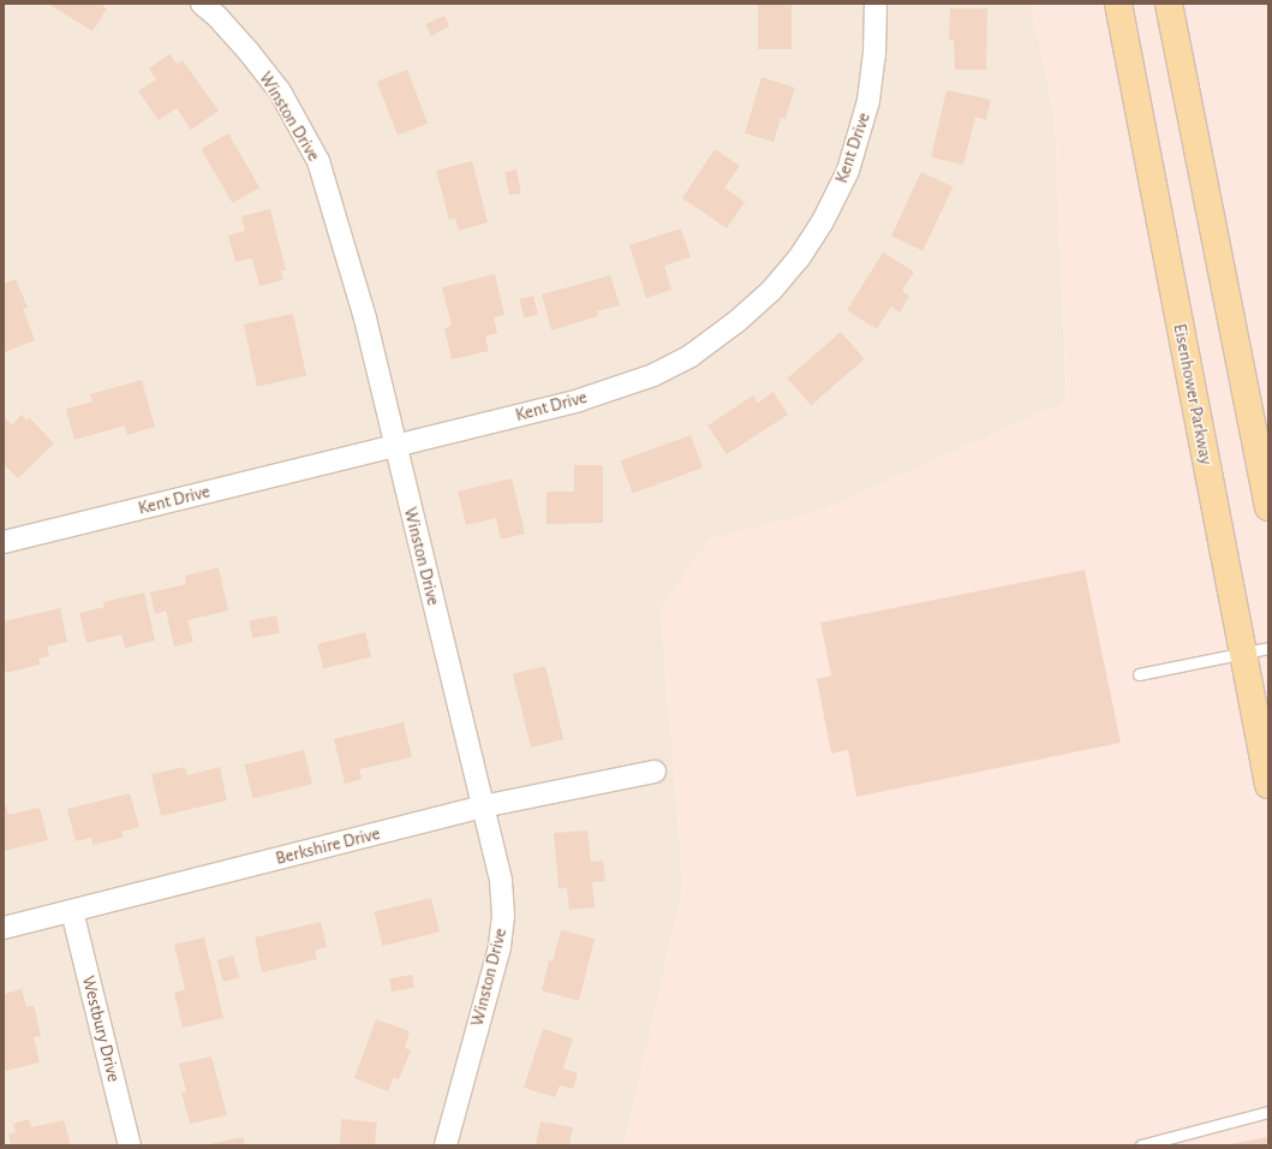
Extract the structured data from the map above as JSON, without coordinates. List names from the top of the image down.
{
  "streets": {
    "main road": ["Eisenhower Parkway"],
    "street": [
      "Winston Drive",
      "Kent Drive",
      "Berkshire Drive",
      "Westbury Drive"
    ]
  },
  "crossings": [
    ["Winston Drive", "Kent Drive"],
    ["Winston Drive", "Berkshire Drive"],
    ["Berkshire Drive", "Westbury Drive"]
  ]
}
